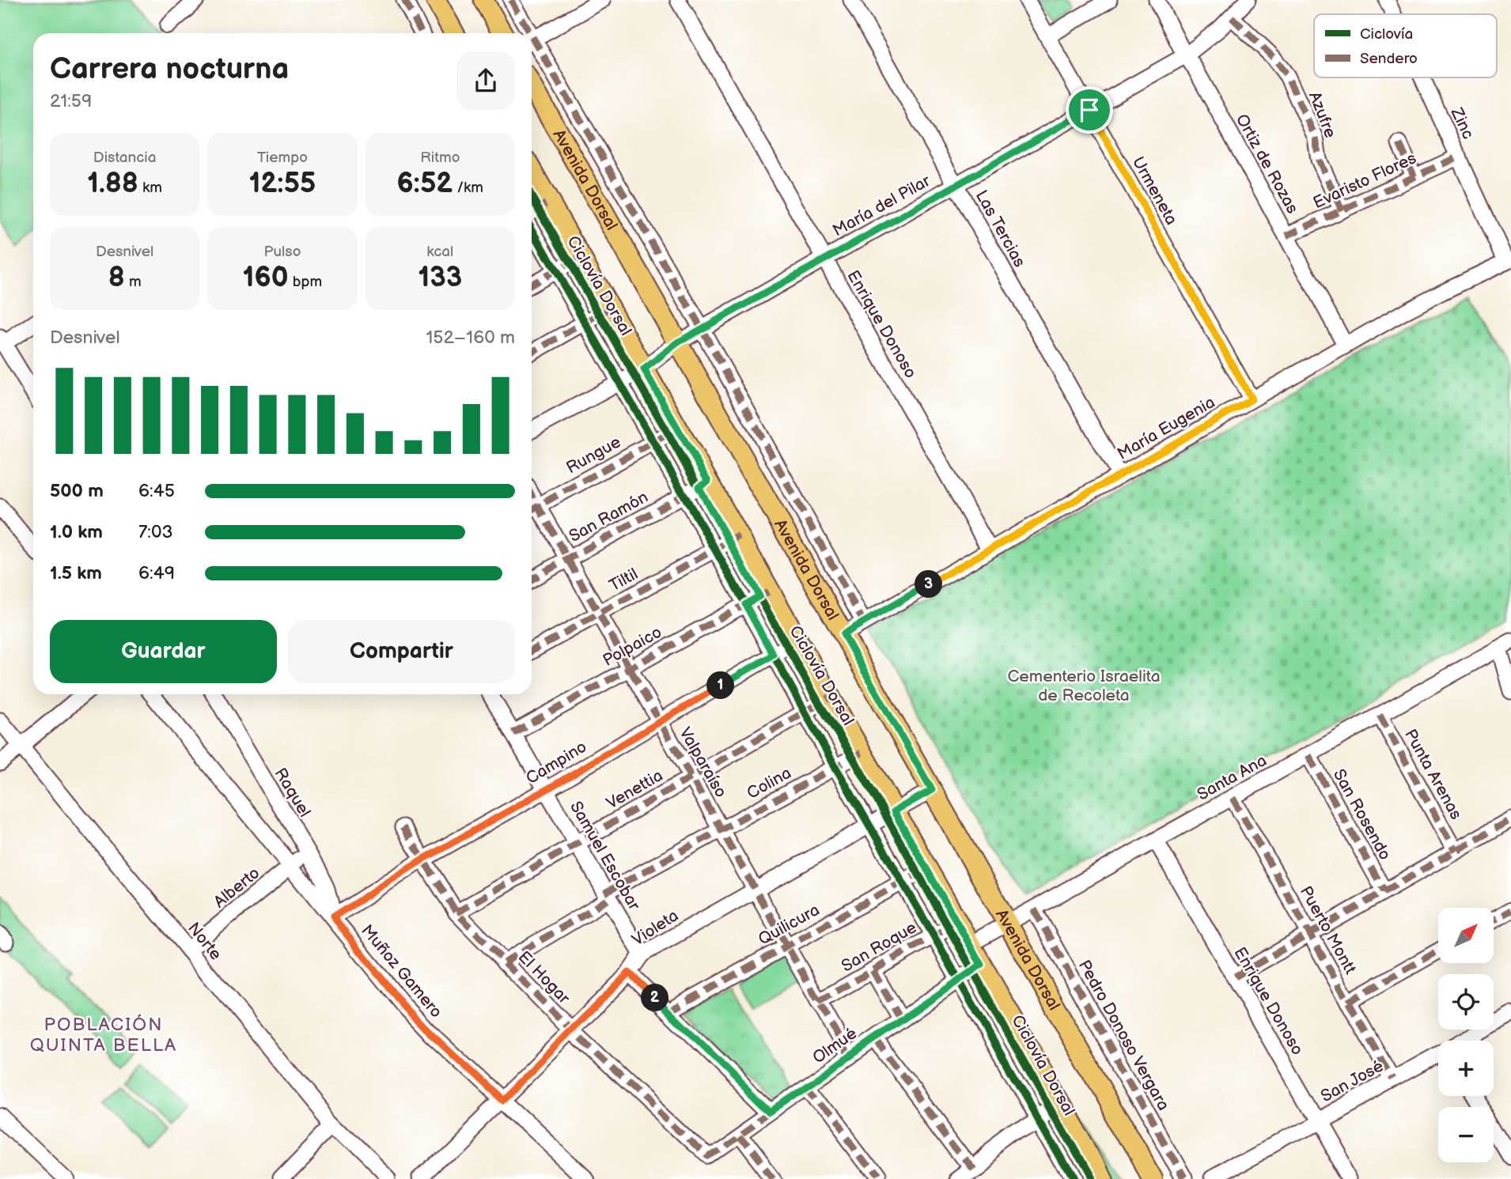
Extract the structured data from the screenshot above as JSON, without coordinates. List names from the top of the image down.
{
  "streets": {
    "main road": ["Avenida Dorsal"],
    "street": [
      "Azufre",
      "Zinc",
      "Ortiz de Rozas",
      "Evaristo Flores",
      "Urmeneta",
      "María del Pilar",
      "Las Tercias",
      "Enrique Donoso",
      "María Eugenia",
      "Rungue",
      "San Ramón",
      "Tiltil",
      "Polpaico",
      "Campino",
      "Valparaíso",
      "Punta Arenas",
      "Santa Ana",
      "Colina",
      "Venettia",
      "Raquel",
      "San Rosendo",
      "Samuel Escobar",
      "Alberto",
      "Quilicura",
      "Violeta",
      "Puerto Montt",
      "Norte",
      "San Roque",
      "Muñoz Gamero",
      "El Hogar",
      "Pedro Donoso Vergara",
      "Olmué",
      "San José"
    ],
    "cycle path": ["Ciclovía Dorsal"]
  },
  "crossings": [
    ["Azufre", "Evaristo Flores"],
    ["Azufre", "María del Pilar"],
    ["Zinc", "Evaristo Flores"],
    ["Zinc", "María Eugenia"],
    ["Ortiz de Rozas", "Evaristo Flores"],
    ["Ortiz de Rozas", "María del Pilar"],
    ["Ortiz de Rozas", "María Eugenia"],
    ["Avenida Dorsal", "María del Pilar"],
    ["Avenida Dorsal", "María Eugenia"],
    ["Avenida Dorsal", "Santa Ana"],
    ["Avenida Dorsal", "Violeta"],
    ["Urmeneta", "María del Pilar"],
    ["Urmeneta", "María Eugenia"],
    ["María del Pilar", "Las Tercias"],
    ["María del Pilar", "Enrique Donoso"],
    ["Las Tercias", "María Eugenia"],
    ["Enrique Donoso", "María Eugenia"],
    ["Enrique Donoso", "Santa Ana"],
    ["Enrique Donoso", "San José"],
    ["Rungue", "Valparaíso"],
    ["San Ramón", "Valparaíso"],
    ["Tiltil", "Valparaíso"],
    ["Polpaico", "Valparaíso"],
    ["Polpaico", "Samuel Escobar"],
    ["Campino", "Valparaíso"],
    ["Campino", "Raquel"],
    ["Campino", "Samuel Escobar"],
    ["Campino", "Muñoz Gamero"],
    ["Campino", "El Hogar"],
    ["Valparaíso", "Colina"],
    ["Valparaíso", "Venettia"],
    ["Valparaíso", "Quilicura"],
    ["Valparaíso", "Violeta"],
    ["Valparaíso", "San Roque"],
    ["Valparaíso", "Olmué"],
    ["Punta Arenas", "Santa Ana"],
    ["Santa Ana", "San Rosendo"],
    ["Santa Ana", "Puerto Montt"],
    ["Santa Ana", "Pedro Donoso Vergara"],
    ["Colina", "Samuel Escobar"],
    ["Colina", "El Hogar"],
    ["Venettia", "Samuel Escobar"],
    ["Venettia", "El Hogar"],
    ["Raquel", "Alberto"],
    ["Raquel", "Muñoz Gamero"],
    ["Samuel Escobar", "Violeta"],
    ["Alberto", "Norte"],
    ["Alberto", "Muñoz Gamero"],
    ["Violeta", "Muñoz Gamero"],
    ["Violeta", "El Hogar"],
    ["Puerto Montt", "San José"],
    ["El Hogar", "Olmué"]
  ],
  "districts": ["POBLACIÓN QUINTA BELLA"],
  "parks": ["Cementerio Israelita de Recoleta"],
  "legend": ["Ciclovía", "Sendero"],
  "north": "top right",
  "page": {
    "heading": ["Carrera nocturna", "21:59"],
    "stats": [
      ["Distancia", "1.88 km"],
      ["Tiempo", "12:55"],
      ["Ritmo", "6:52 /km"],
      ["Desnivel", "8 m"],
      ["Pulso", "160 bpm"],
      ["kcal", "133"]
    ],
    "chart": ["Desnivel", "152–160 m"],
    "list": [
      {
        "name": "500 m",
        "note": "6:45"
      },
      {
        "name": "1.0 km",
        "note": "7:03"
      },
      {
        "name": "1.5 km",
        "note": "6:49"
      }
    ],
    "pins": ["3", "1", "2"],
    "buttons": ["Guardar", "Compartir"],
    "map_buttons": ["+", "−"]
  }
}
